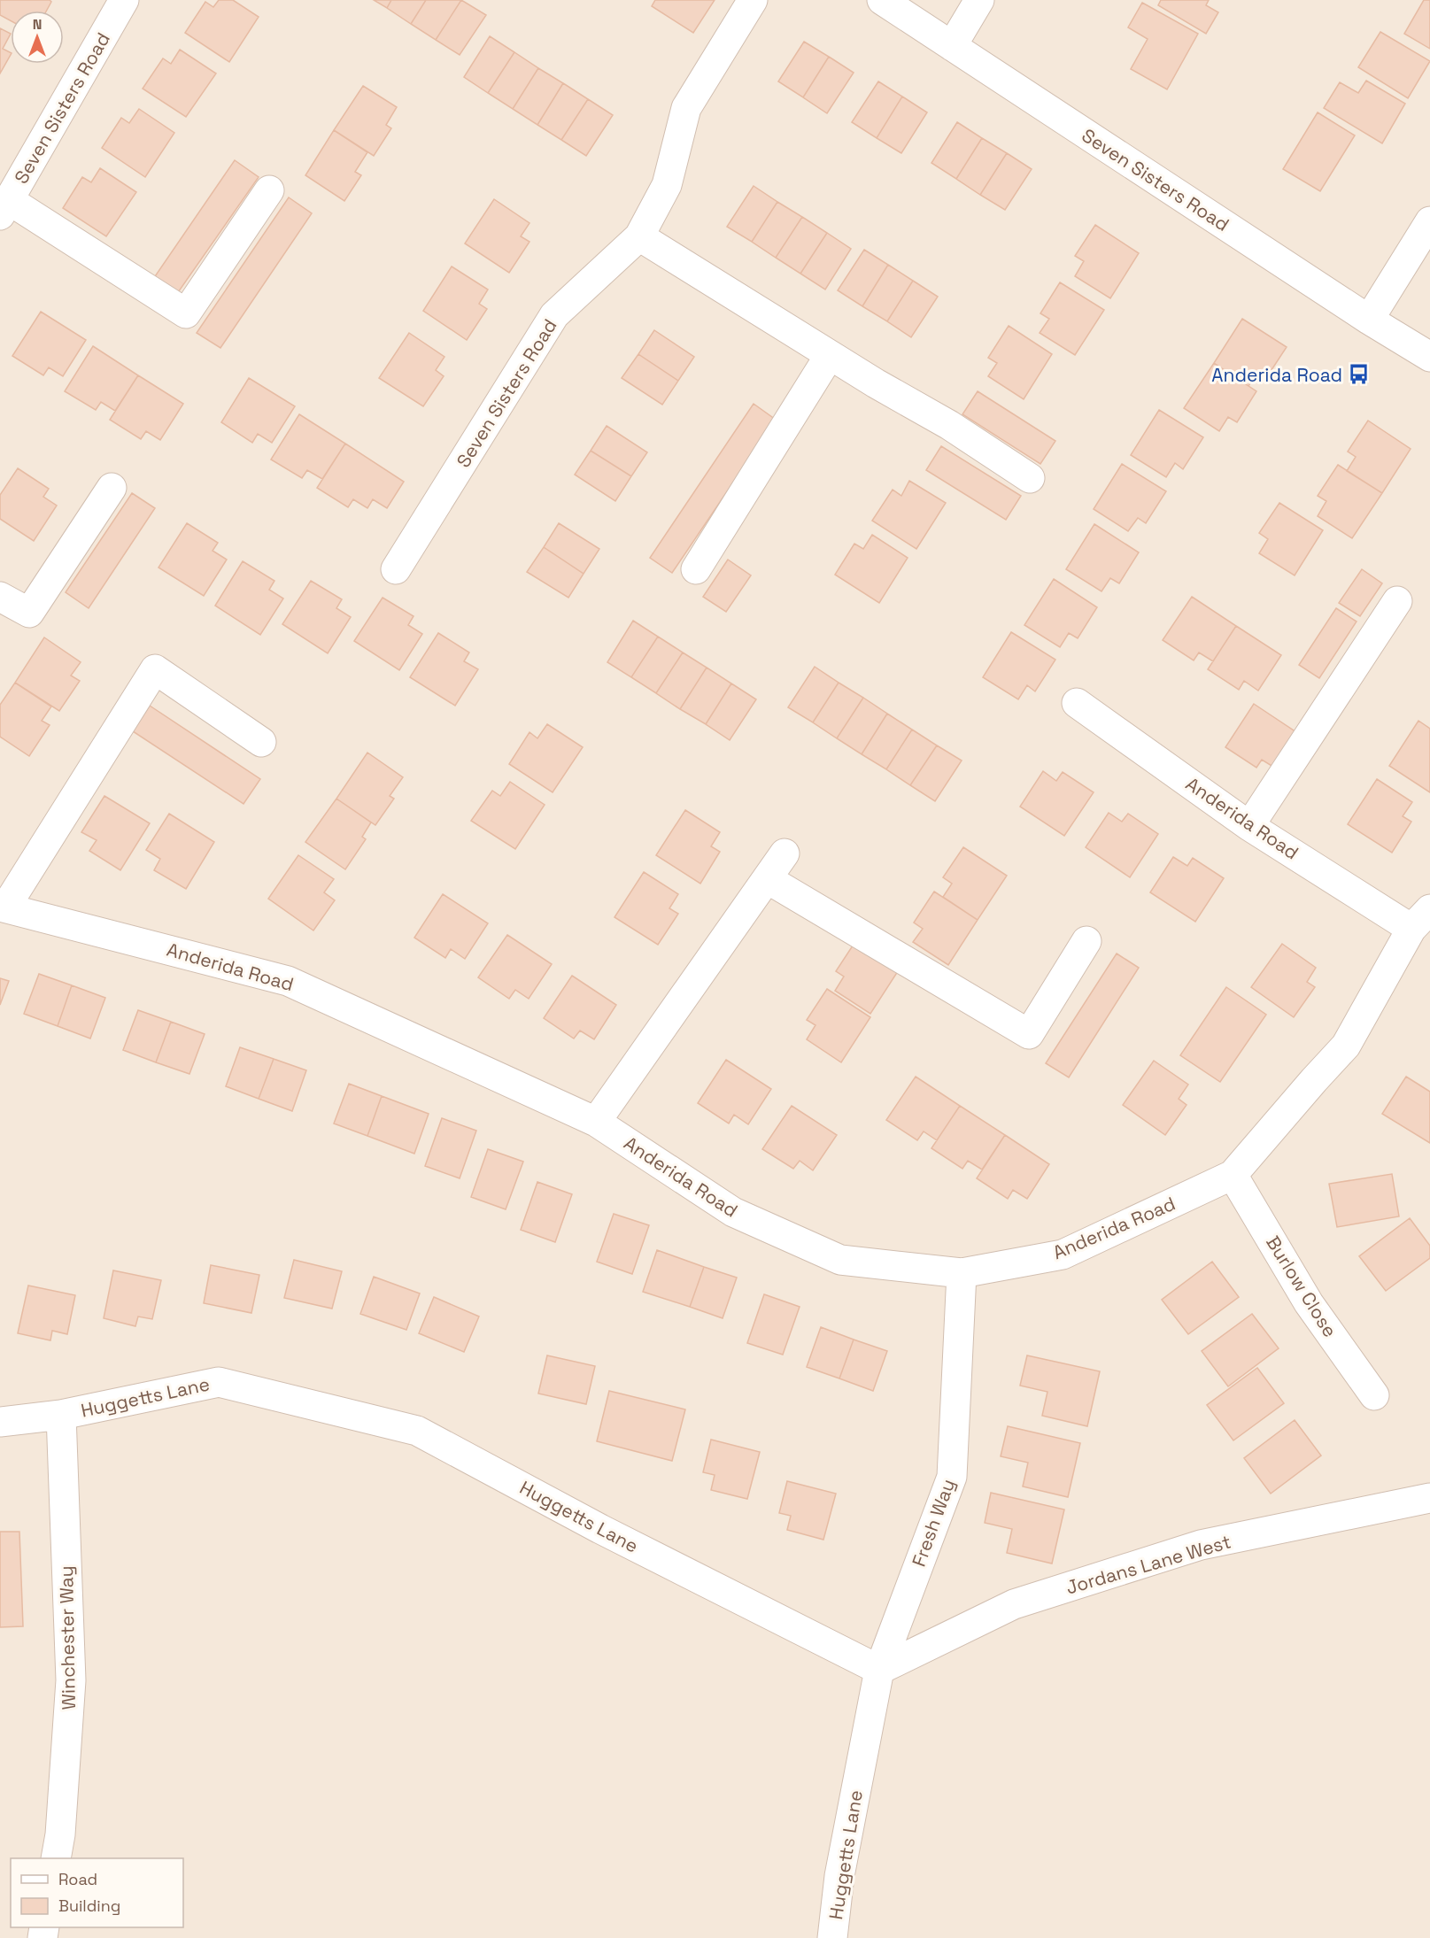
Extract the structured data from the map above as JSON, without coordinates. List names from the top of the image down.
{
  "streets": {
    "street": [
      "Seven Sisters Road",
      "Anderida Road",
      "Burlow Close",
      "Huggetts Lane",
      "Fresh Way",
      "Jordans Lane West",
      "Winchester Way"
    ]
  },
  "crossings": [
    ["Anderida Road", "Burlow Close"],
    ["Anderida Road", "Fresh Way"],
    ["Huggetts Lane", "Fresh Way"],
    ["Huggetts Lane", "Jordans Lane West"],
    ["Huggetts Lane", "Winchester Way"],
    ["Fresh Way", "Jordans Lane West"]
  ],
  "places": {
    "bus stop": ["Anderida Road"]
  },
  "legend": ["Road", "Building"],
  "north": "top"
}
